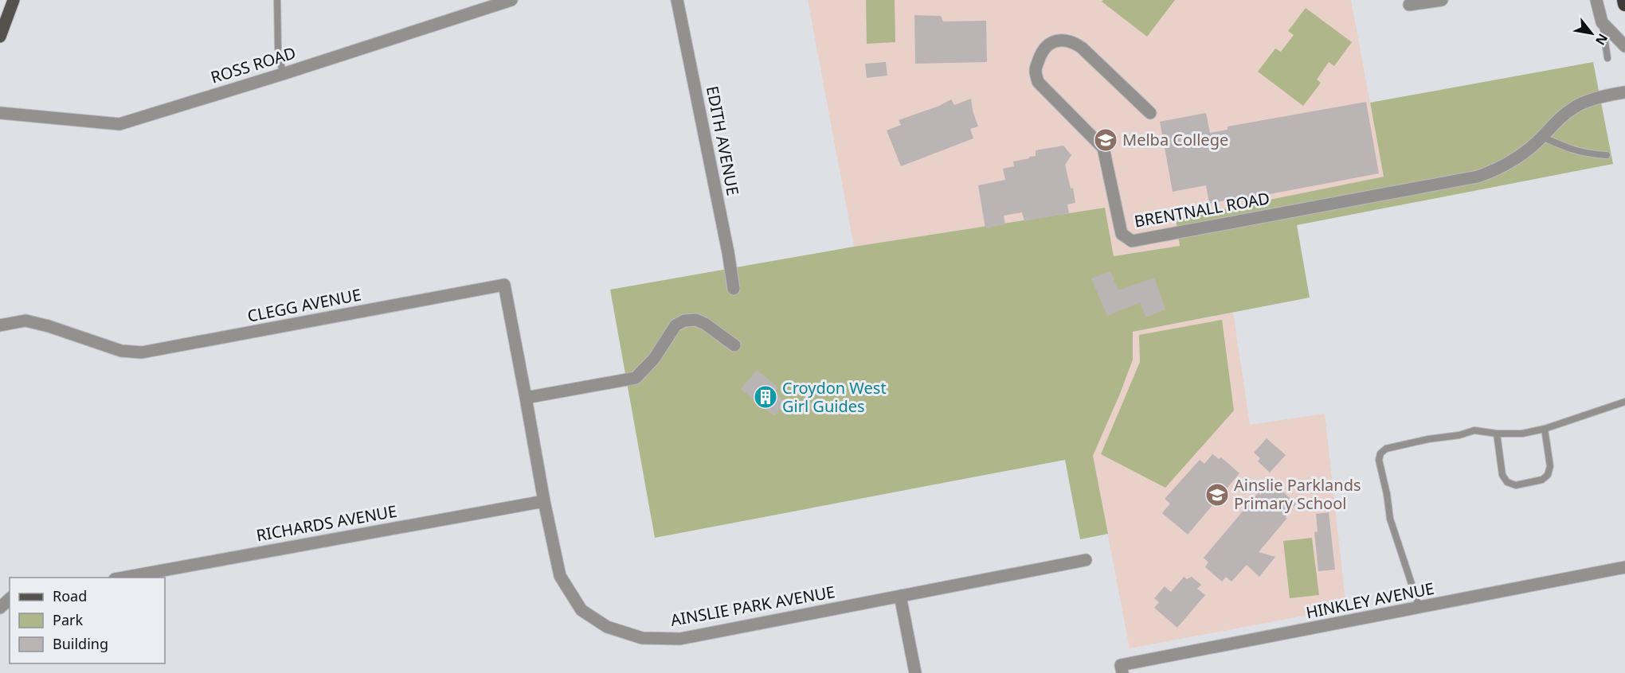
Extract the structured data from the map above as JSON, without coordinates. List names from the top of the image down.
{
  "streets": {
    "street": [
      "ROSS ROAD",
      "EDITH AVENUE",
      "BRENTNALL ROAD",
      "CLEGG AVENUE",
      "RICHARDS AVENUE",
      "HINKLEY AVENUE",
      "AINSLIE PARK AVENUE"
    ]
  },
  "crossings": [
    ["CLEGG AVENUE", "AINSLIE PARK AVENUE"],
    ["RICHARDS AVENUE", "AINSLIE PARK AVENUE"]
  ],
  "places": {
    "school or university": ["Melba College", "Ainslie Parklands Primary School"],
    "building": ["Croydon West Girl Guides"]
  },
  "legend": ["Road", "Park", "Building"],
  "north": "bottom right"
}
